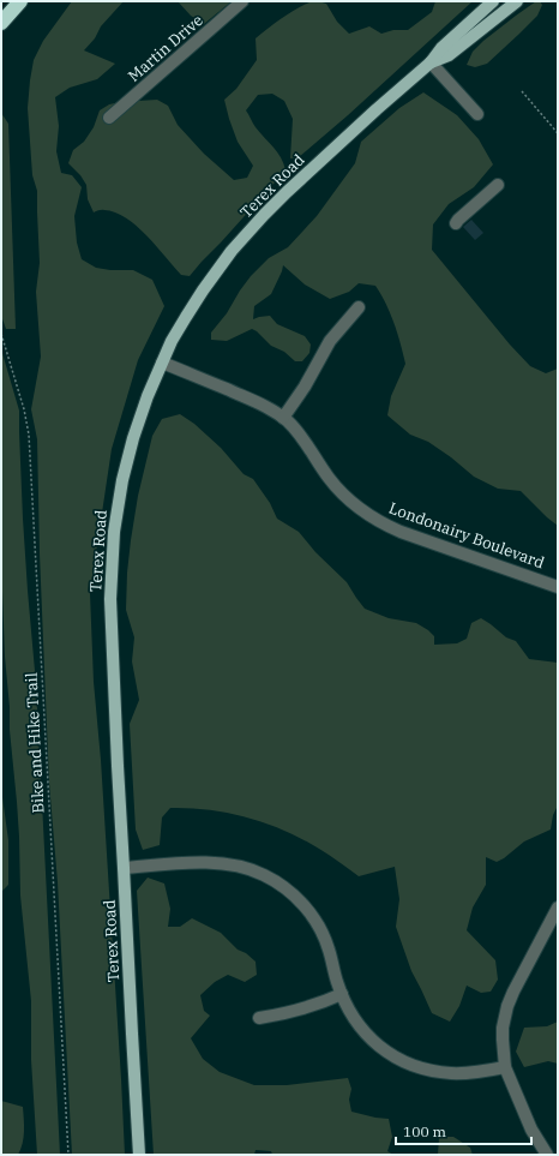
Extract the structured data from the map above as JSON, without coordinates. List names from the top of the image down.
{
  "streets": {
    "main road": ["Terex Road"],
    "street": ["Martin Drive", "Londonairy Boulevard"],
    "path": ["Bike and Hike Trail"]
  },
  "crossings": [
    ["Terex Road", "Londonairy Boulevard"]
  ],
  "scale_bar": "100 m"
}
